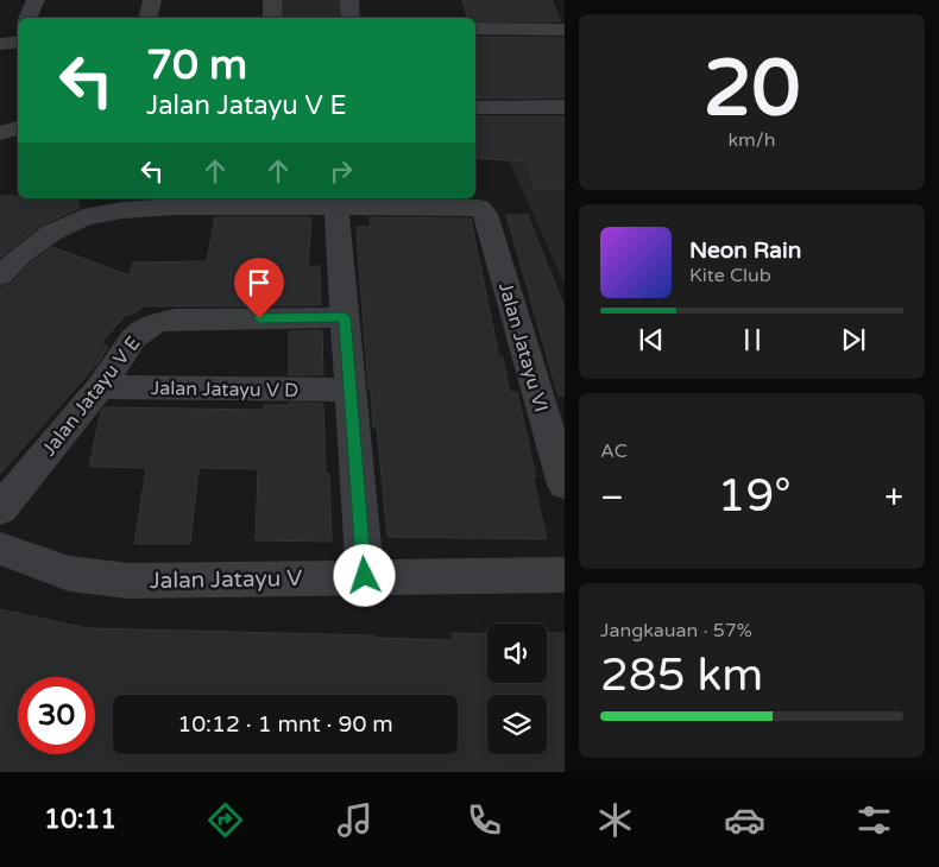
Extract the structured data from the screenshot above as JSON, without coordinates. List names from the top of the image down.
{
  "streets": {
    "street": [
      "Jalan Jatayu VI",
      "Jalan Jatayu V D",
      "Jalan Jatayu V E",
      "Jalan Jatayu V"
    ]
  },
  "crossings": [
    ["Jalan Jatayu V D", "Jalan Jatayu V E"]
  ],
  "page": {
    "tile": [
      ["20", "km/h"],
      "AC",
      ["Jangkauan · 57%", "285 km"]
    ],
    "turn": ["70 m", "Jalan Jatayu V E"],
    "song": ["Neon Rain", "Kite Club"],
    "heat": ["−", "19°", "+"],
    "limit": "30",
    "trip": "10:12 · 1 mnt · 90 m",
    "tabs": "10:11"
  }
}
